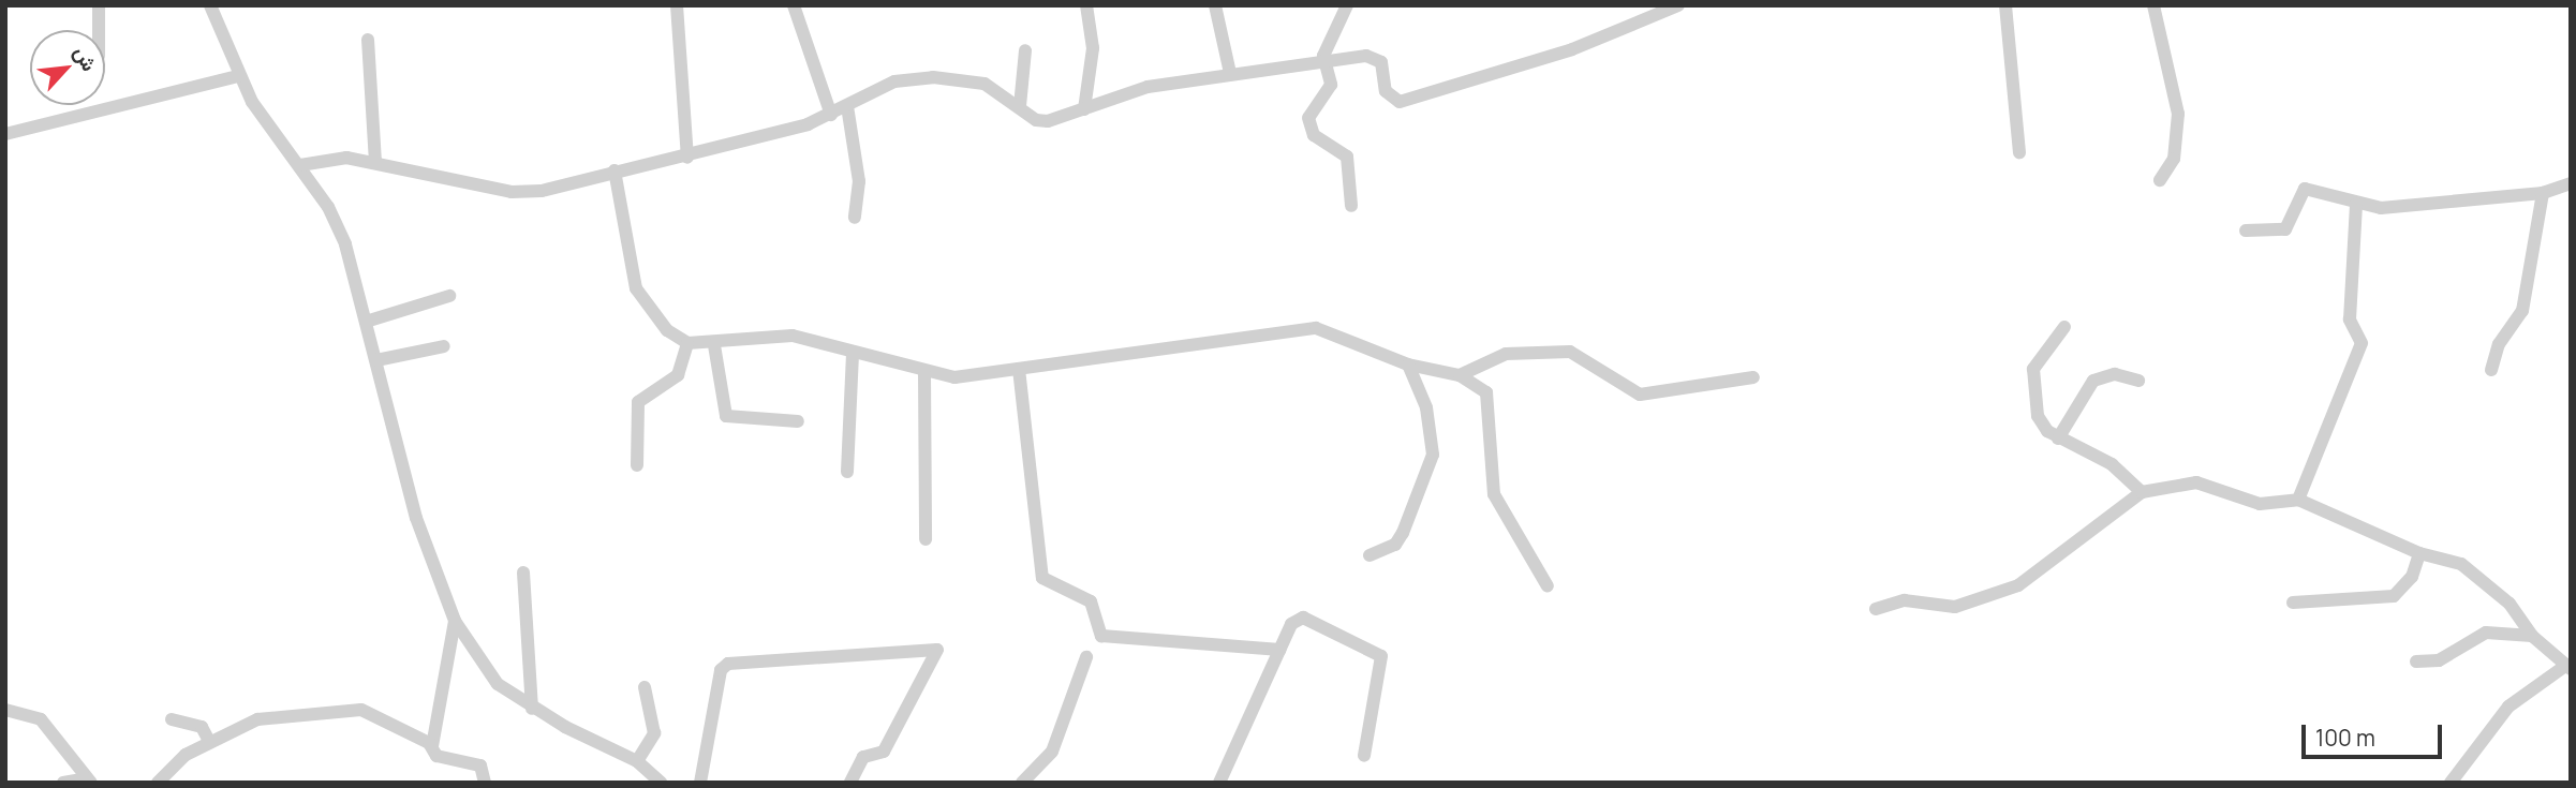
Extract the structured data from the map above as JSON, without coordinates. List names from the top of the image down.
{
  "scale_bar": "100 m",
  "north": "top right"
}
